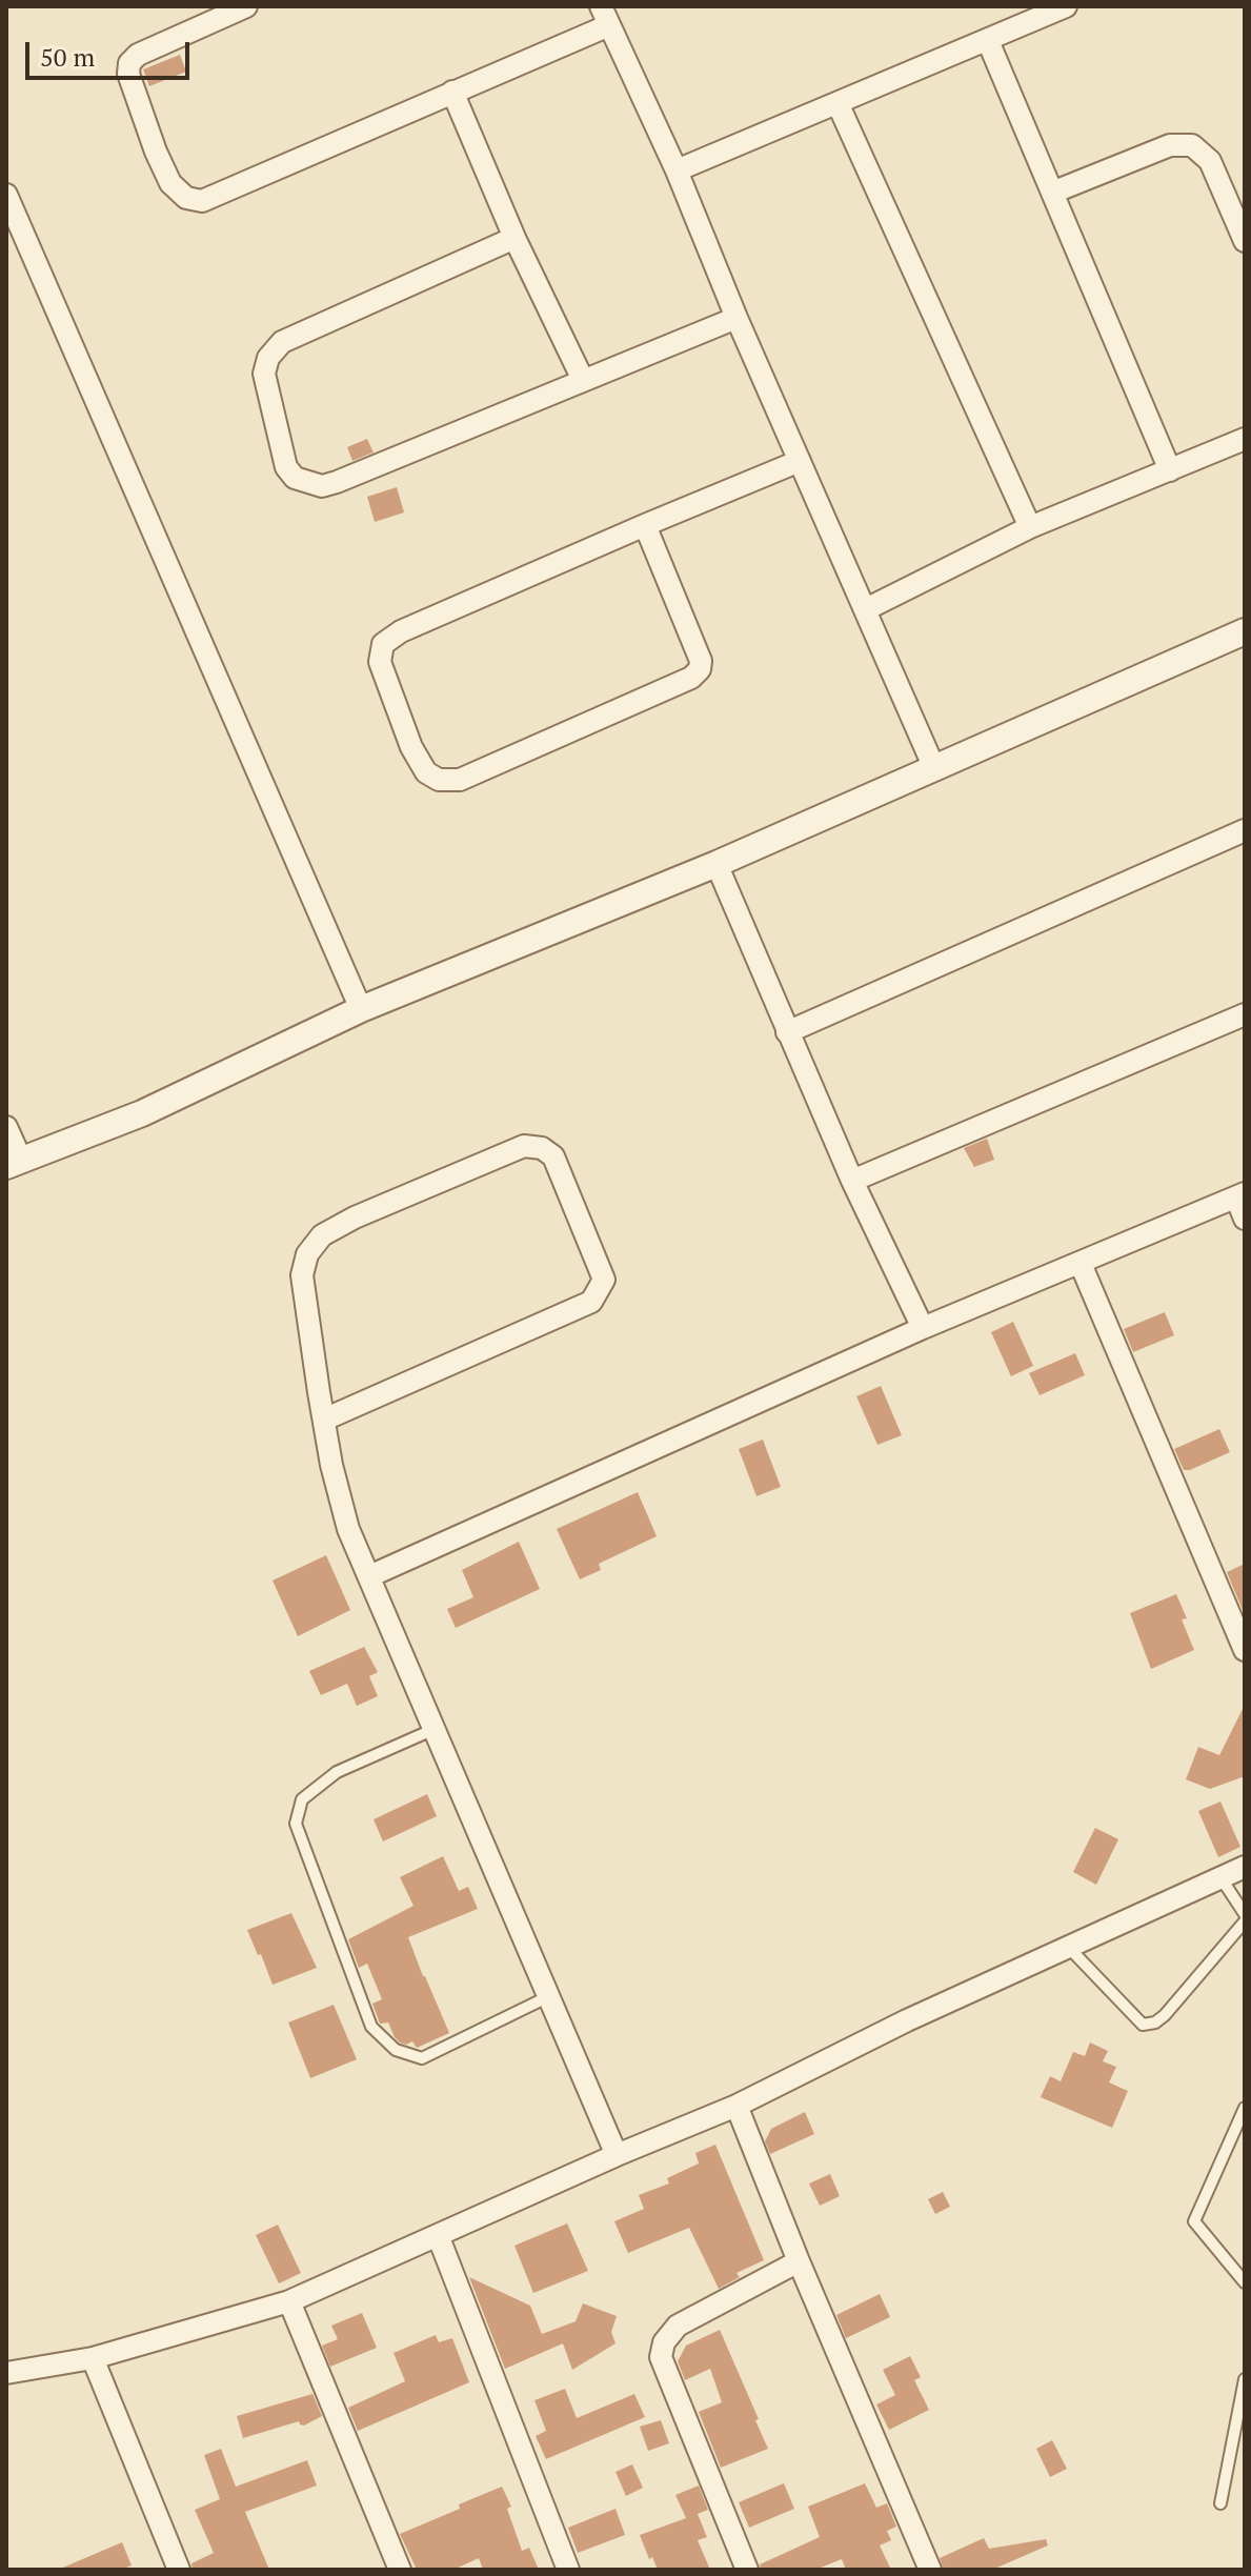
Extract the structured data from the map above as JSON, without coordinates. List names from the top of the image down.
{
  "scale_bar": "50 m"
}
